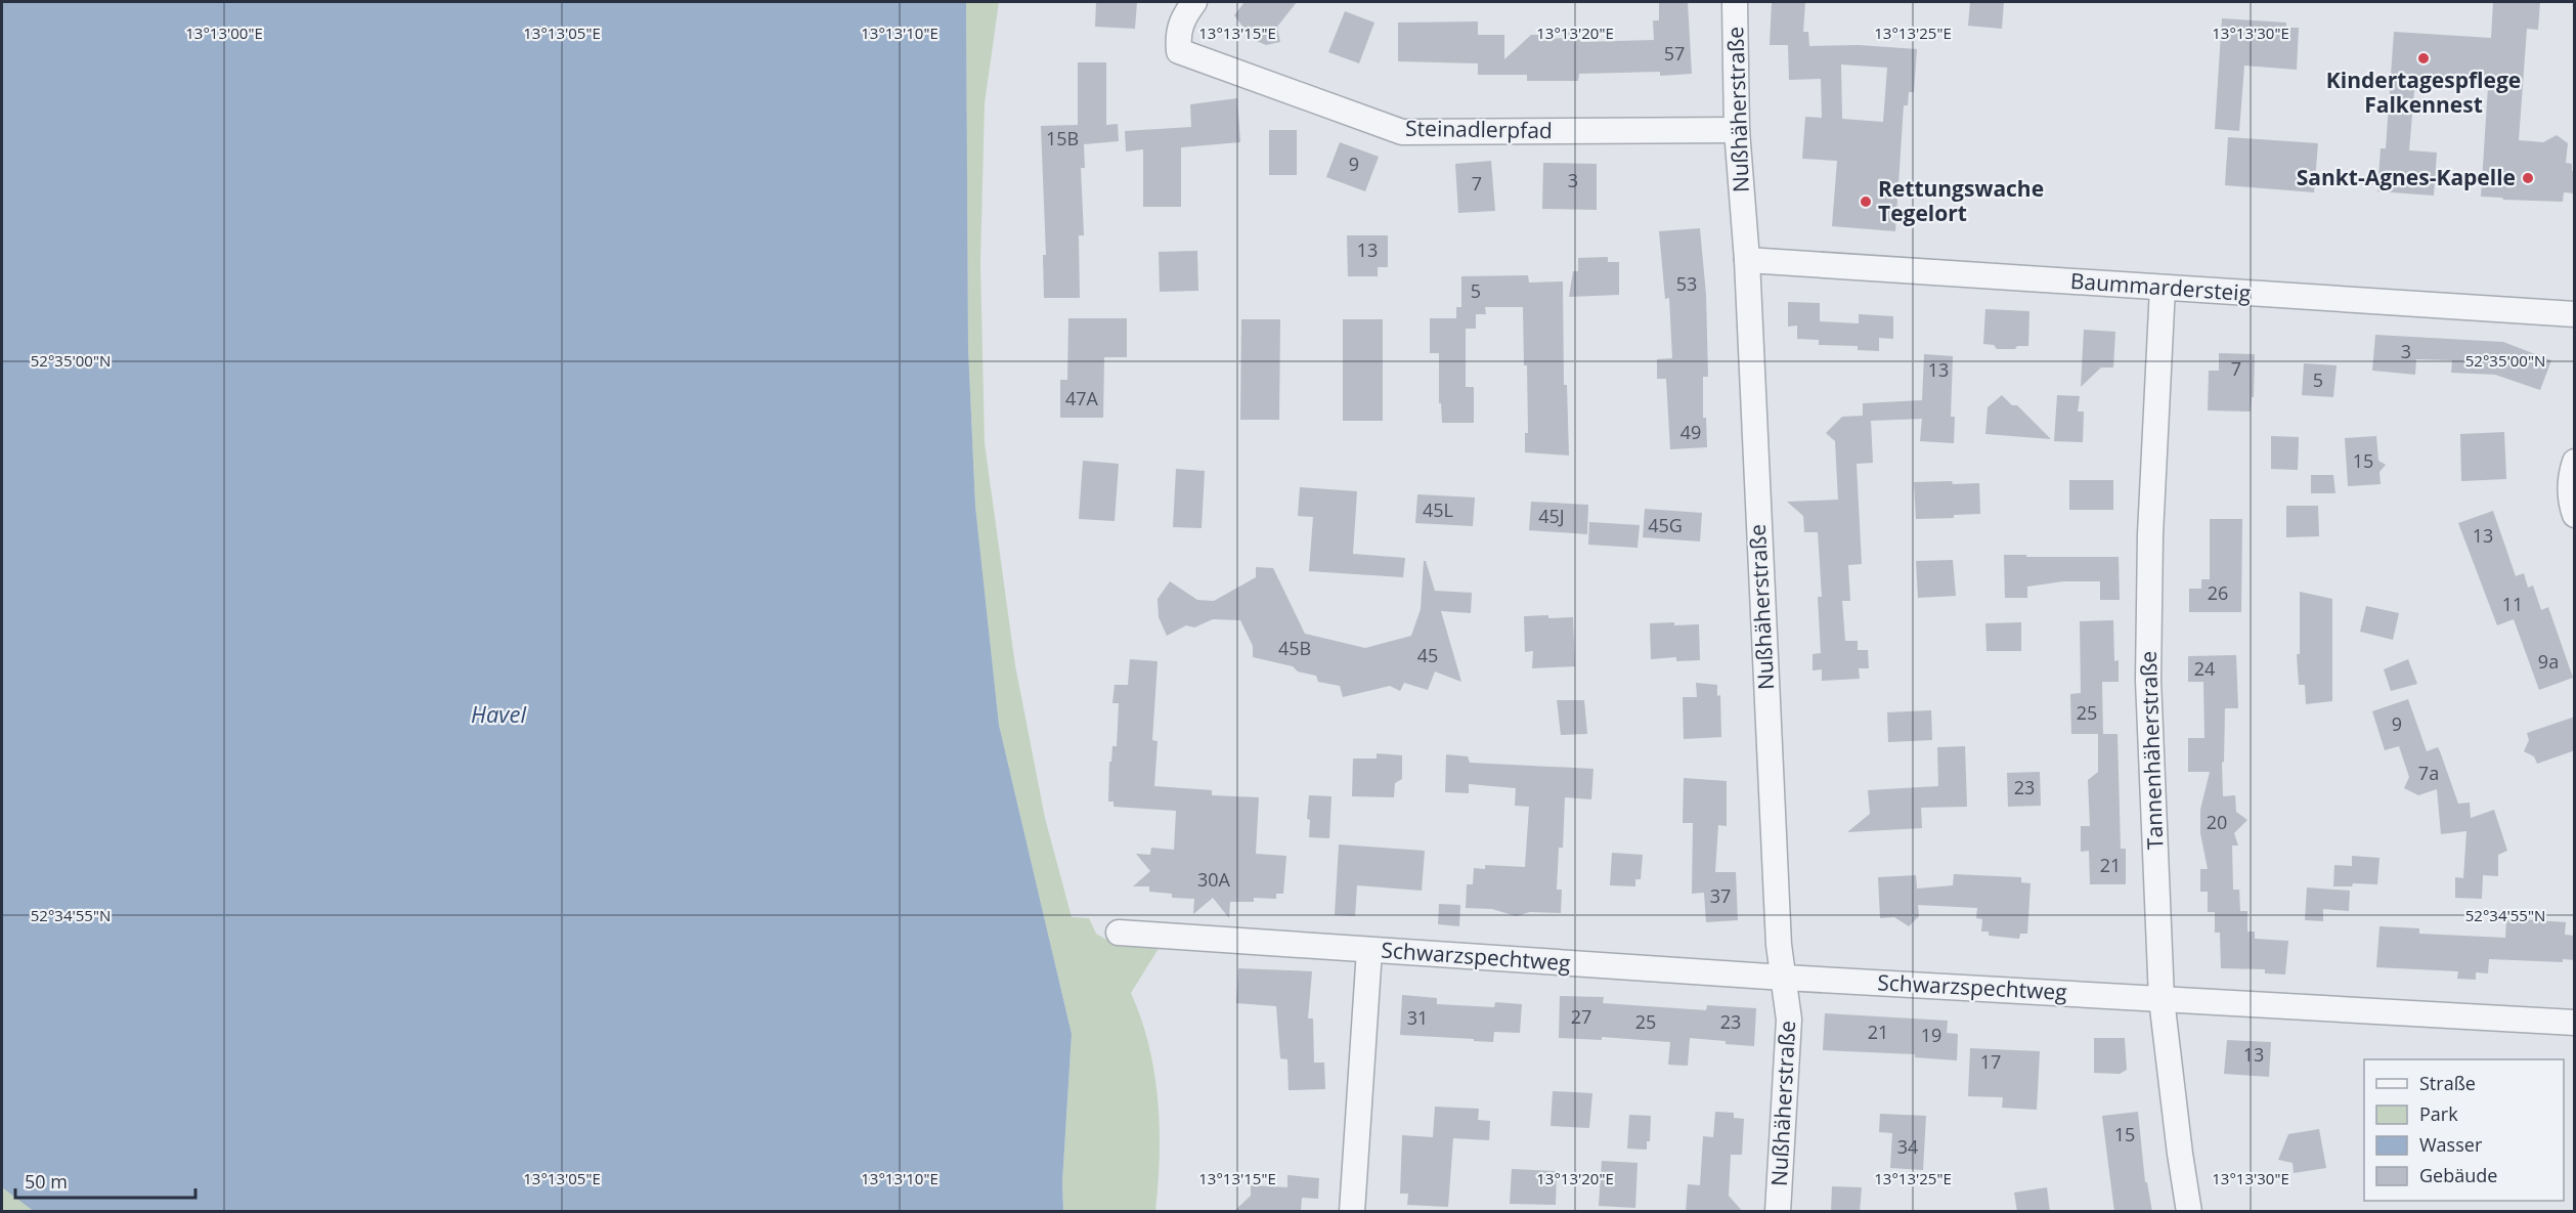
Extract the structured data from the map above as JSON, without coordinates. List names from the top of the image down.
{
  "streets": {
    "street": [
      "Nußhäherstraße",
      "Steinadlerpfad",
      "Baummardersteig",
      "Tannenhäherstraße",
      "Schwarzspechtweg"
    ]
  },
  "crossings": [
    ["Nußhäherstraße", "Steinadlerpfad"],
    ["Nußhäherstraße", "Baummardersteig"],
    ["Nußhäherstraße", "Schwarzspechtweg"],
    ["Baummardersteig", "Tannenhäherstraße"],
    ["Tannenhäherstraße", "Schwarzspechtweg"]
  ],
  "water": ["Havel"],
  "places": ["Kindertagespflege Falkennest", "Sankt-Agnes-Kapelle", "Rettungswache Tegelort"],
  "house_numbers": [
    "57",
    "15B",
    "9",
    "3",
    "7",
    "13",
    "53",
    "5",
    "3",
    "7",
    "13",
    "5",
    "47A",
    "49",
    "15",
    "45L",
    "45J",
    "45G",
    "13",
    "26",
    "11",
    "45B",
    "45",
    "9a",
    "24",
    "25",
    "9",
    "7a",
    "23",
    "20",
    "21",
    "30A",
    "37",
    "27",
    "31",
    "25",
    "23",
    "21",
    "19",
    "13",
    "17",
    "15",
    "34"
  ],
  "legend": [
    "Straße",
    "Park",
    "Wasser",
    "Gebäude"
  ],
  "scale_bar": "50 m",
  "coordinates": [
    "13°13'00\"E",
    "13°13'05\"E",
    "13°13'10\"E",
    "13°13'15\"E",
    "13°13'20\"E",
    "13°13'25\"E",
    "13°13'30\"E",
    "52°35'00\"N",
    "52°34'55\"N"
  ]
}
